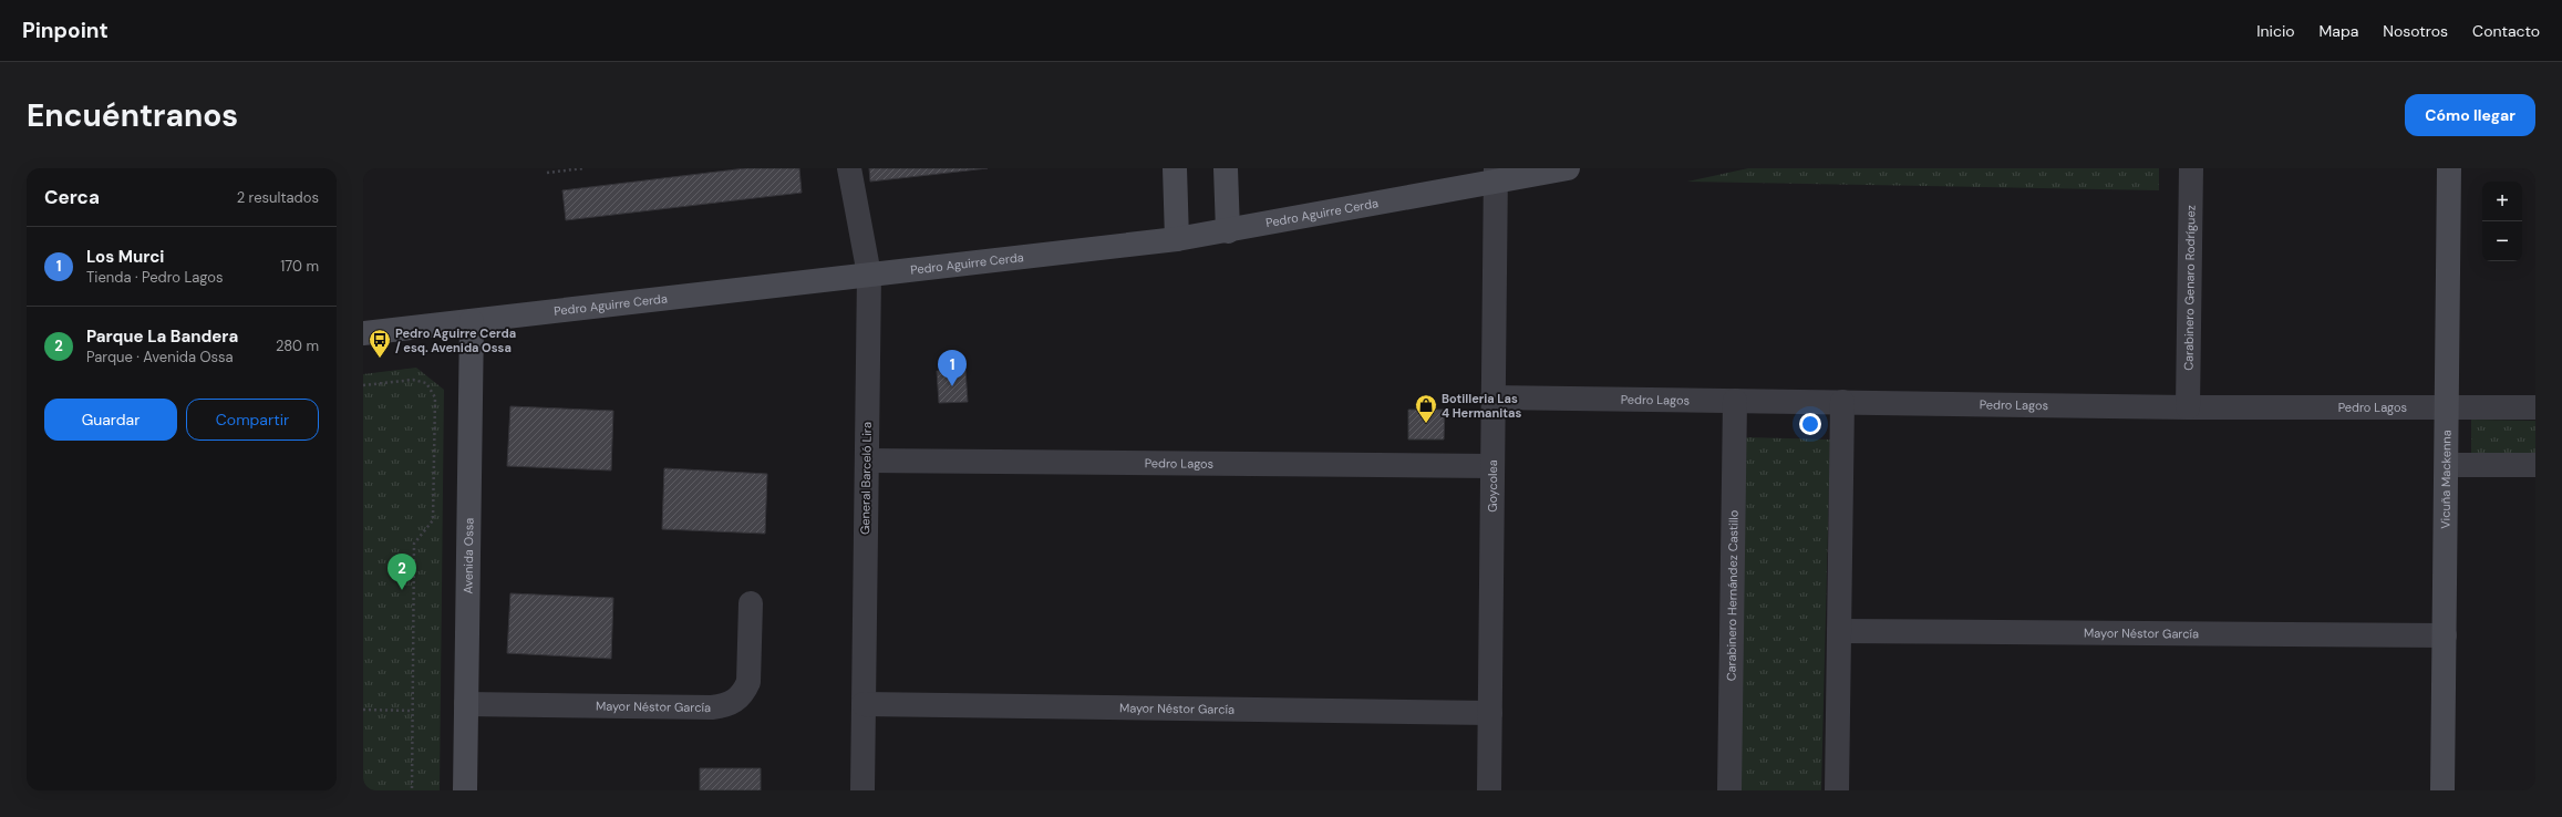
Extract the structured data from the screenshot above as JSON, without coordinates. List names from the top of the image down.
{
  "streets": {
    "street": [
      "Pedro Aguirre Cerda",
      "Carabinero Genaro Rodríguez",
      "Pedro Lagos",
      "General Barceló Lira",
      "Vicuña Mackenna",
      "Goycolea",
      "Avenida Ossa",
      "Carabinero Hernández Castillo",
      "Mayor Néstor García"
    ]
  },
  "crossings": [
    ["Pedro Aguirre Cerda", "General Barceló Lira"],
    ["Pedro Aguirre Cerda", "Goycolea"],
    ["Pedro Aguirre Cerda", "Avenida Ossa"],
    ["Carabinero Genaro Rodríguez", "Pedro Lagos"],
    ["Pedro Lagos", "General Barceló Lira"],
    ["Pedro Lagos", "Vicuña Mackenna"],
    ["Pedro Lagos", "Goycolea"],
    ["Pedro Lagos", "Carabinero Hernández Castillo"],
    ["General Barceló Lira", "Mayor Néstor García"],
    ["Vicuña Mackenna", "Mayor Néstor García"],
    ["Goycolea", "Mayor Néstor García"],
    ["Avenida Ossa", "Mayor Néstor García"]
  ],
  "places": {
    "bus stop": ["Pedro Aguirre Cerda / esq. Avenida Ossa"],
    "shop": ["Botilleria Las 4 Hermanitas"]
  },
  "page": {
    "header": "Pinpoint",
    "nav": [
      "Inicio",
      "Mapa",
      "Nosotros",
      "Contacto"
    ],
    "buttons": [
      "Cómo llegar",
      ["Guardar", "Compartir"]
    ],
    "title": "Encuéntranos",
    "heading": ["Cerca", "2 resultados"],
    "map_buttons": ["+", "−"],
    "list": [
      {
        "mark": "1",
        "name": "Los Murci",
        "note": "Tienda · Pedro Lagos",
        "value": "170 m"
      },
      {
        "mark": "2",
        "name": "Parque La Bandera",
        "note": "Parque · Avenida Ossa",
        "value": "280 m"
      }
    ],
    "pins": ["1", "2"]
  }
}
